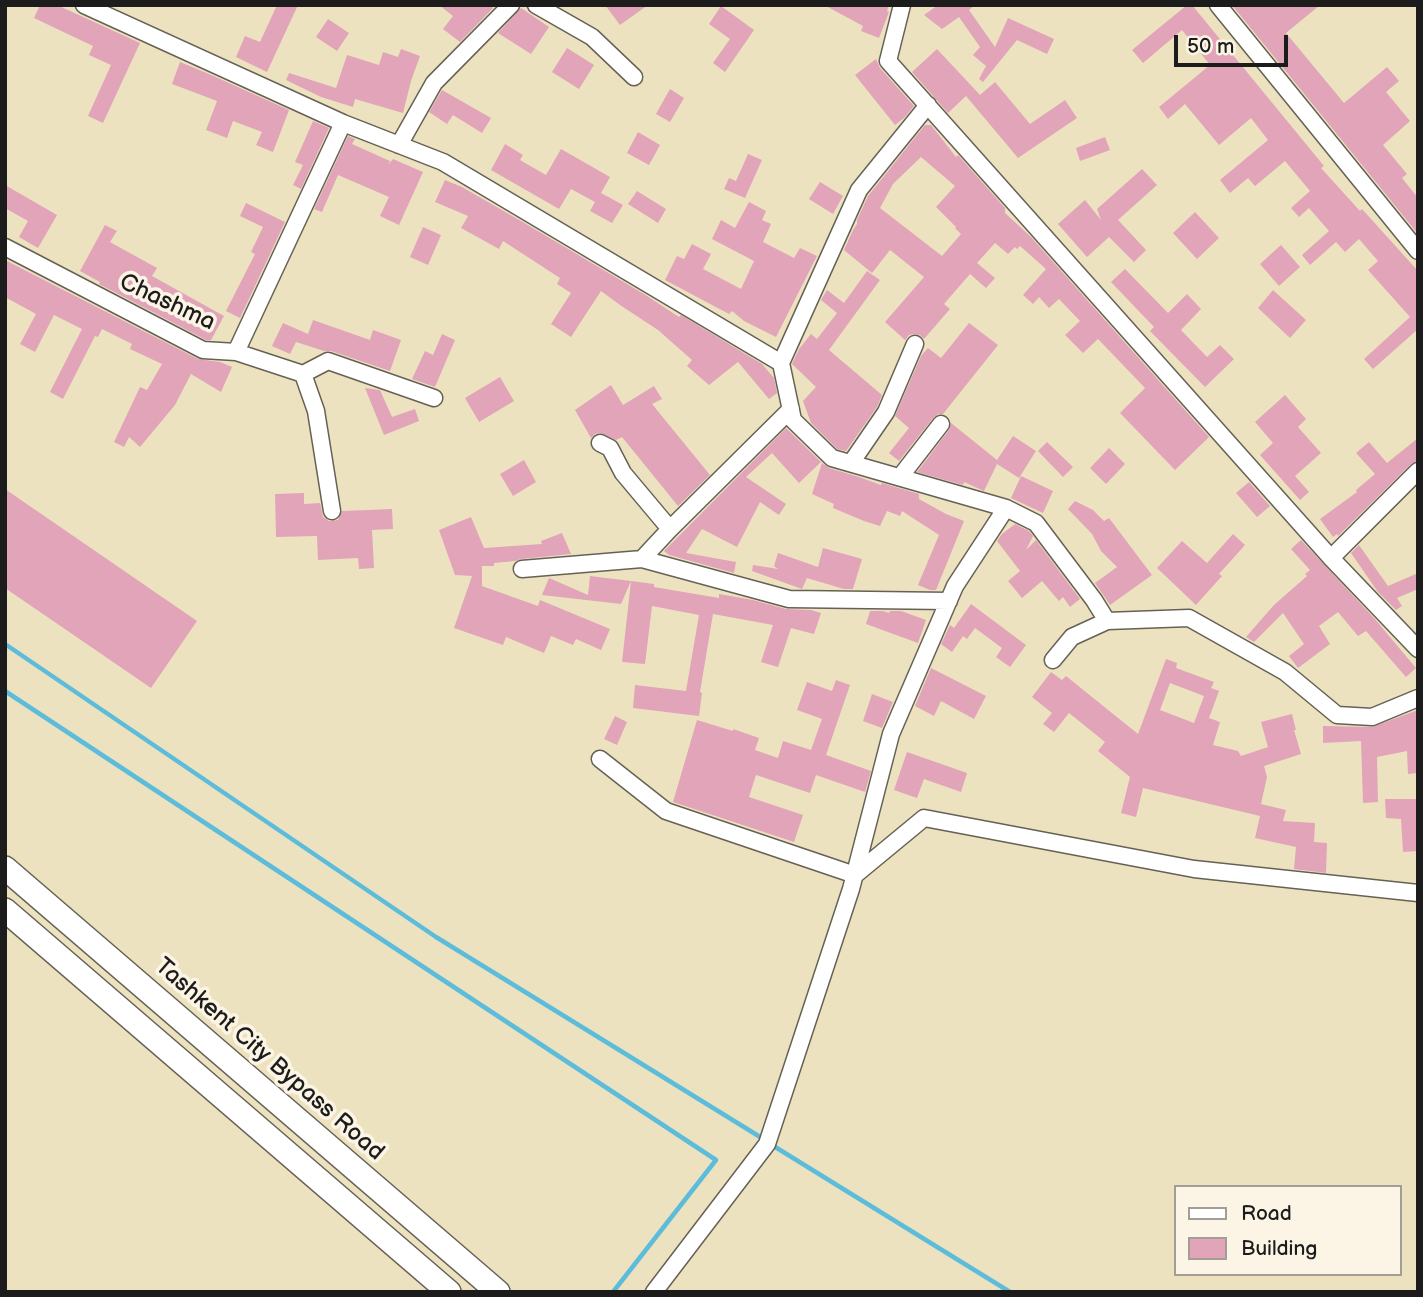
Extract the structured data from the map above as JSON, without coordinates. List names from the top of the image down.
{
  "streets": {
    "highway": ["Tashkent City Bypass Road"],
    "street": ["Chashma"]
  },
  "legend": ["Road", "Building"],
  "scale_bar": "50 m"
}
